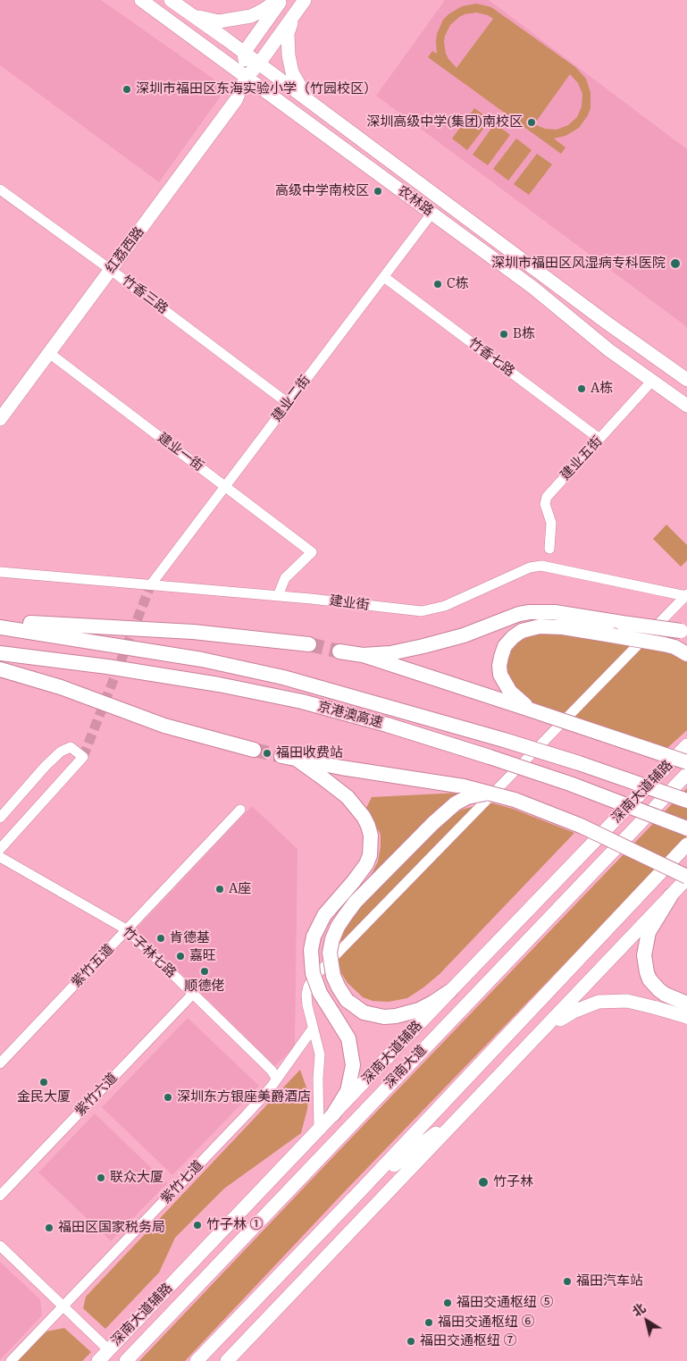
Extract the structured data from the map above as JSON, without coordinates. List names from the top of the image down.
{
  "streets": {
    "highway": ["京港澳高速"],
    "main road": [
      "农林路",
      "红荔西路",
      "深南大道辅路",
      "深南大道"
    ],
    "street": [
      "竹香三路",
      "竹香七路",
      "建业二街",
      "建业一街",
      "建业五街",
      "建业街",
      "竹子林七路",
      "紫竹五道",
      "紫竹六道",
      "紫竹七道"
    ]
  },
  "crossings": [
    ["农林路", "红荔西路"],
    ["农林路", "建业二街"],
    ["农林路", "建业五街"],
    ["红荔西路", "竹香三路"],
    ["红荔西路", "建业一街"],
    ["竹香三路", "建业二街"],
    ["竹香七路", "建业二街"],
    ["竹香七路", "建业五街"],
    ["建业二街", "建业一街"],
    ["建业二街", "建业街"],
    ["建业一街", "建业街"],
    ["竹子林七路", "紫竹五道"],
    ["竹子林七路", "紫竹六道"],
    ["竹子林七路", "紫竹七道"]
  ],
  "places": [
    "深圳市福田区东海实验小学（竹园校区）",
    "深圳高级中学(集团)南校区",
    "高级中学南校区",
    "深圳市福田区风湿病专科医院",
    "C栋",
    "B栋",
    "A栋",
    "福田收费站",
    "A座",
    "肯德基",
    "嘉旺",
    "顺德佬",
    "金民大厦",
    "深圳东方银座美爵酒店",
    "联众大厦",
    "竹子林",
    "竹子林 ①",
    "福田区国家税务局",
    "福田汽车站",
    "福田交通枢纽 ⑤",
    "福田交通枢纽 ⑥",
    "福田交通枢纽 ⑦"
  ],
  "north": "top left"
}
